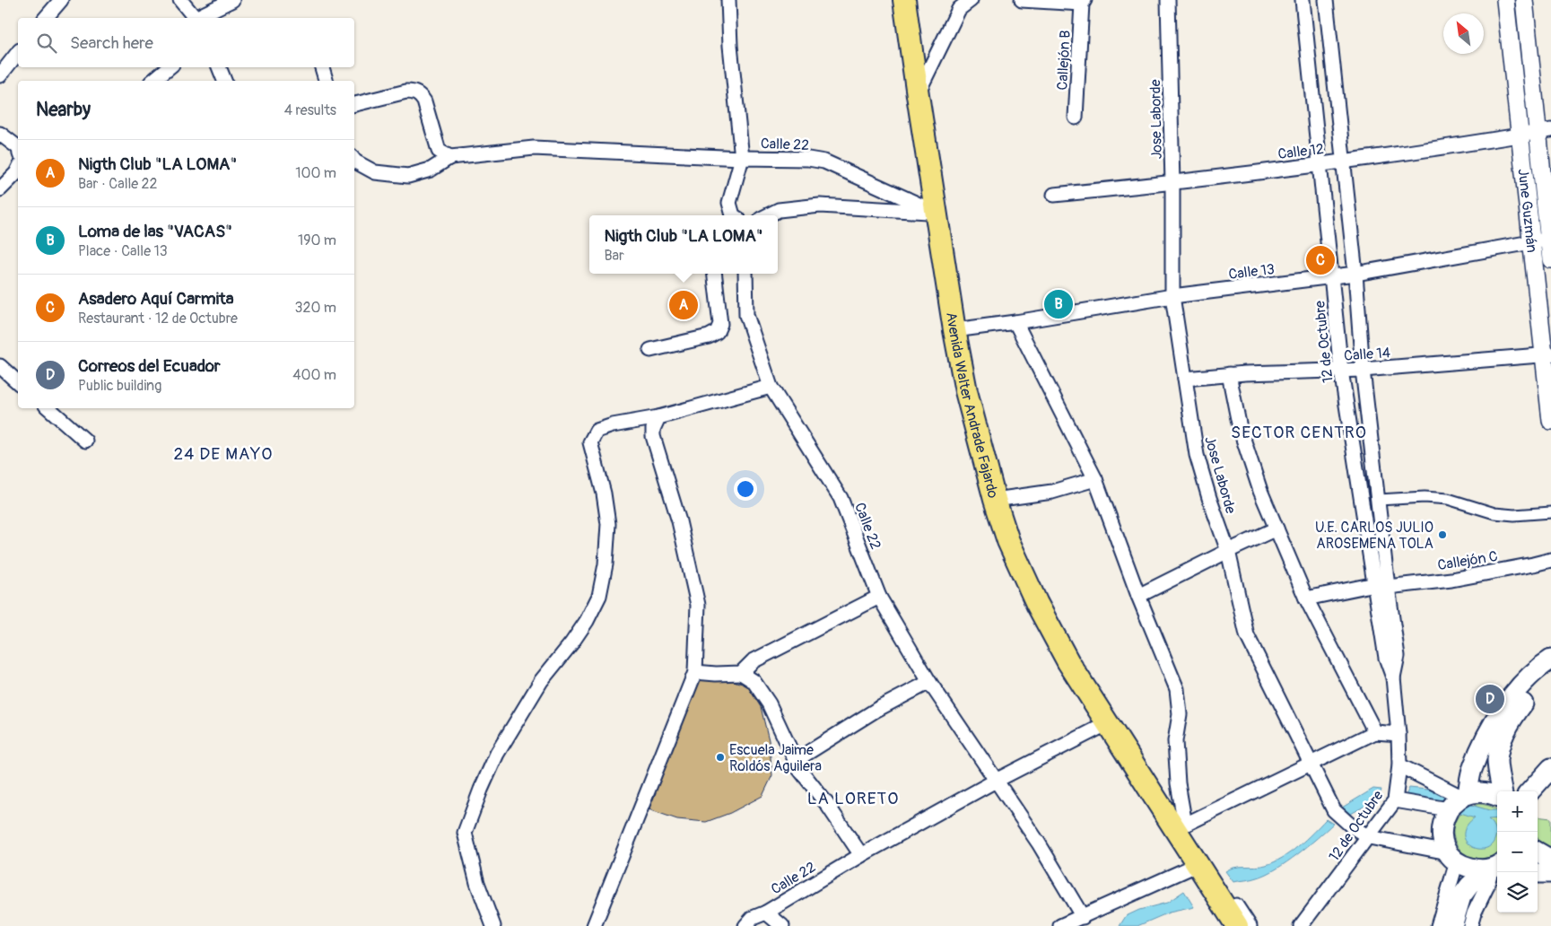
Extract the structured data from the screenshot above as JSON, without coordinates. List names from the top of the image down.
{
  "streets": {
    "main road": ["Avenida Walter Andrade Fajardo"],
    "street": [
      "Callejón B",
      "Jose Laborde",
      "Calle 22",
      "Calle 12",
      "June Guzmán",
      "Calle 13",
      "12 de Octubre",
      "Calle 14",
      "Callejón C"
    ]
  },
  "crossings": [
    ["Jose Laborde", "Calle 12"],
    ["Jose Laborde", "Calle 13"],
    ["Jose Laborde", "12 de Octubre"],
    ["Jose Laborde", "Calle 14"],
    ["Calle 22", "Avenida Walter Andrade Fajardo"],
    ["Calle 12", "June Guzmán"],
    ["Calle 12", "12 de Octubre"],
    ["June Guzmán", "Calle 13"],
    ["June Guzmán", "Calle 14"],
    ["Calle 13", "12 de Octubre"],
    ["Calle 13", "Avenida Walter Andrade Fajardo"],
    ["12 de Octubre", "Calle 14"],
    ["12 de Octubre", "Callejón C"]
  ],
  "districts": ["SECTOR CENTRO", "24 DE MAYO", "LA LORETO"],
  "places": ["U.E. CARLOS JULIO AROSEMENA TOLA", "Escuela Jaime Roldós Aguilera"],
  "north": "top left",
  "page": {
    "search": "Search here",
    "heading": ["Nearby", "4 results"],
    "list": [
      {
        "mark": "A",
        "name": "Nigth Club \"LA LOMA\"",
        "note": "Bar · Calle 22",
        "value": "100 m"
      },
      {
        "mark": "B",
        "name": "Loma de las \"VACAS\"",
        "note": "Place · Calle 13",
        "value": "190 m"
      },
      {
        "mark": "C",
        "name": "Asadero Aquí Carmita",
        "note": "Restaurant · 12 de Octubre",
        "value": "320 m"
      },
      {
        "mark": "D",
        "name": "Correos del Ecuador",
        "note": "Public building",
        "value": "400 m"
      }
    ],
    "popup": ["Nigth Club \"LA LOMA\"", "Bar"],
    "pins": [
      "C",
      "B",
      "A",
      "D"
    ],
    "map_buttons": ["+", "−"]
  }
}
